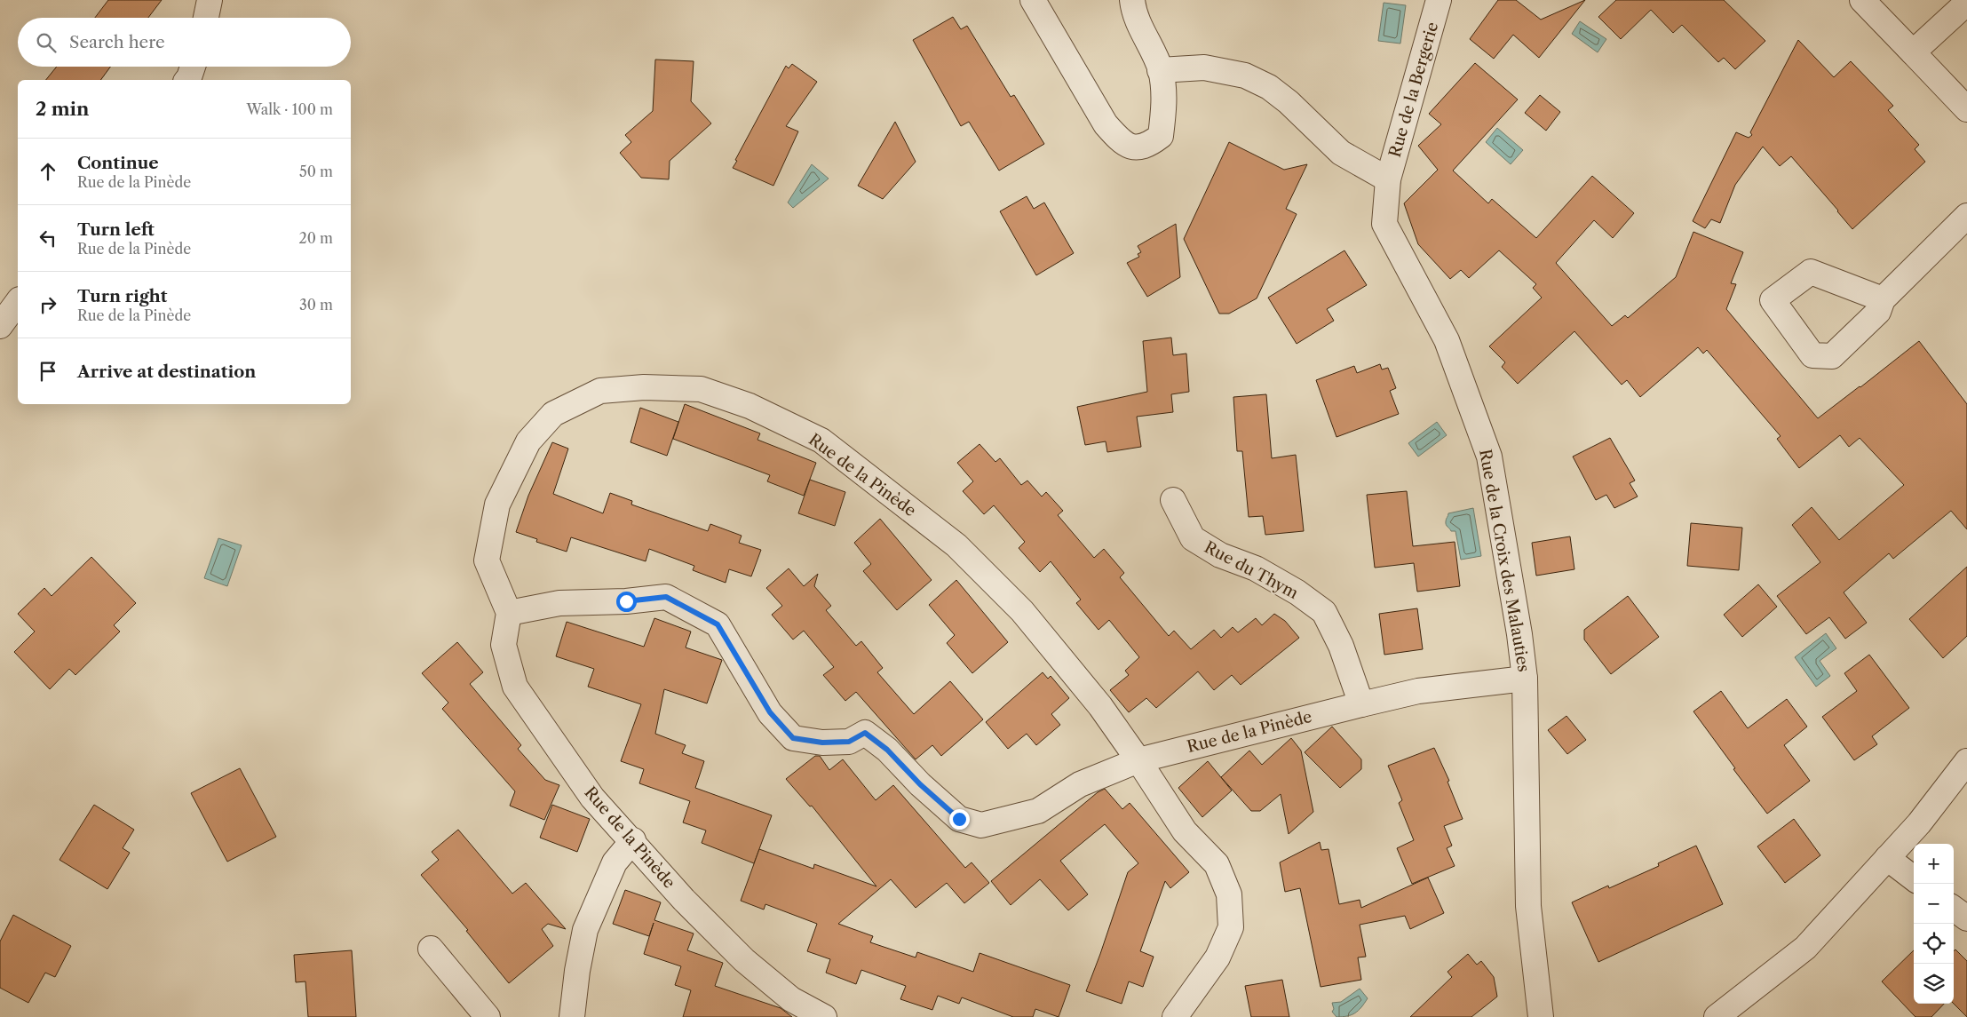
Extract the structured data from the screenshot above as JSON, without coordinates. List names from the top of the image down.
{
  "streets": {
    "street": [
      "Rue de la Bergerie",
      "Rue de la Pinède",
      "Rue de la Croix des Malauties",
      "Rue du Thym"
    ]
  },
  "crossings": [
    ["Rue de la Bergerie", "Rue de la Croix des Malauties"],
    ["Rue de la Pinède", "Rue du Thym"]
  ],
  "page": {
    "search": "Search here",
    "heading": ["2 min", "Walk · 100 m"],
    "list": [
      ["Continue", "Rue de la Pinède", "50 m"],
      ["Turn left", "Rue de la Pinède", "20 m"],
      ["Turn right", "Rue de la Pinède", "30 m"],
      "Arrive at destination"
    ],
    "map_buttons": ["+", "−"]
  }
}
